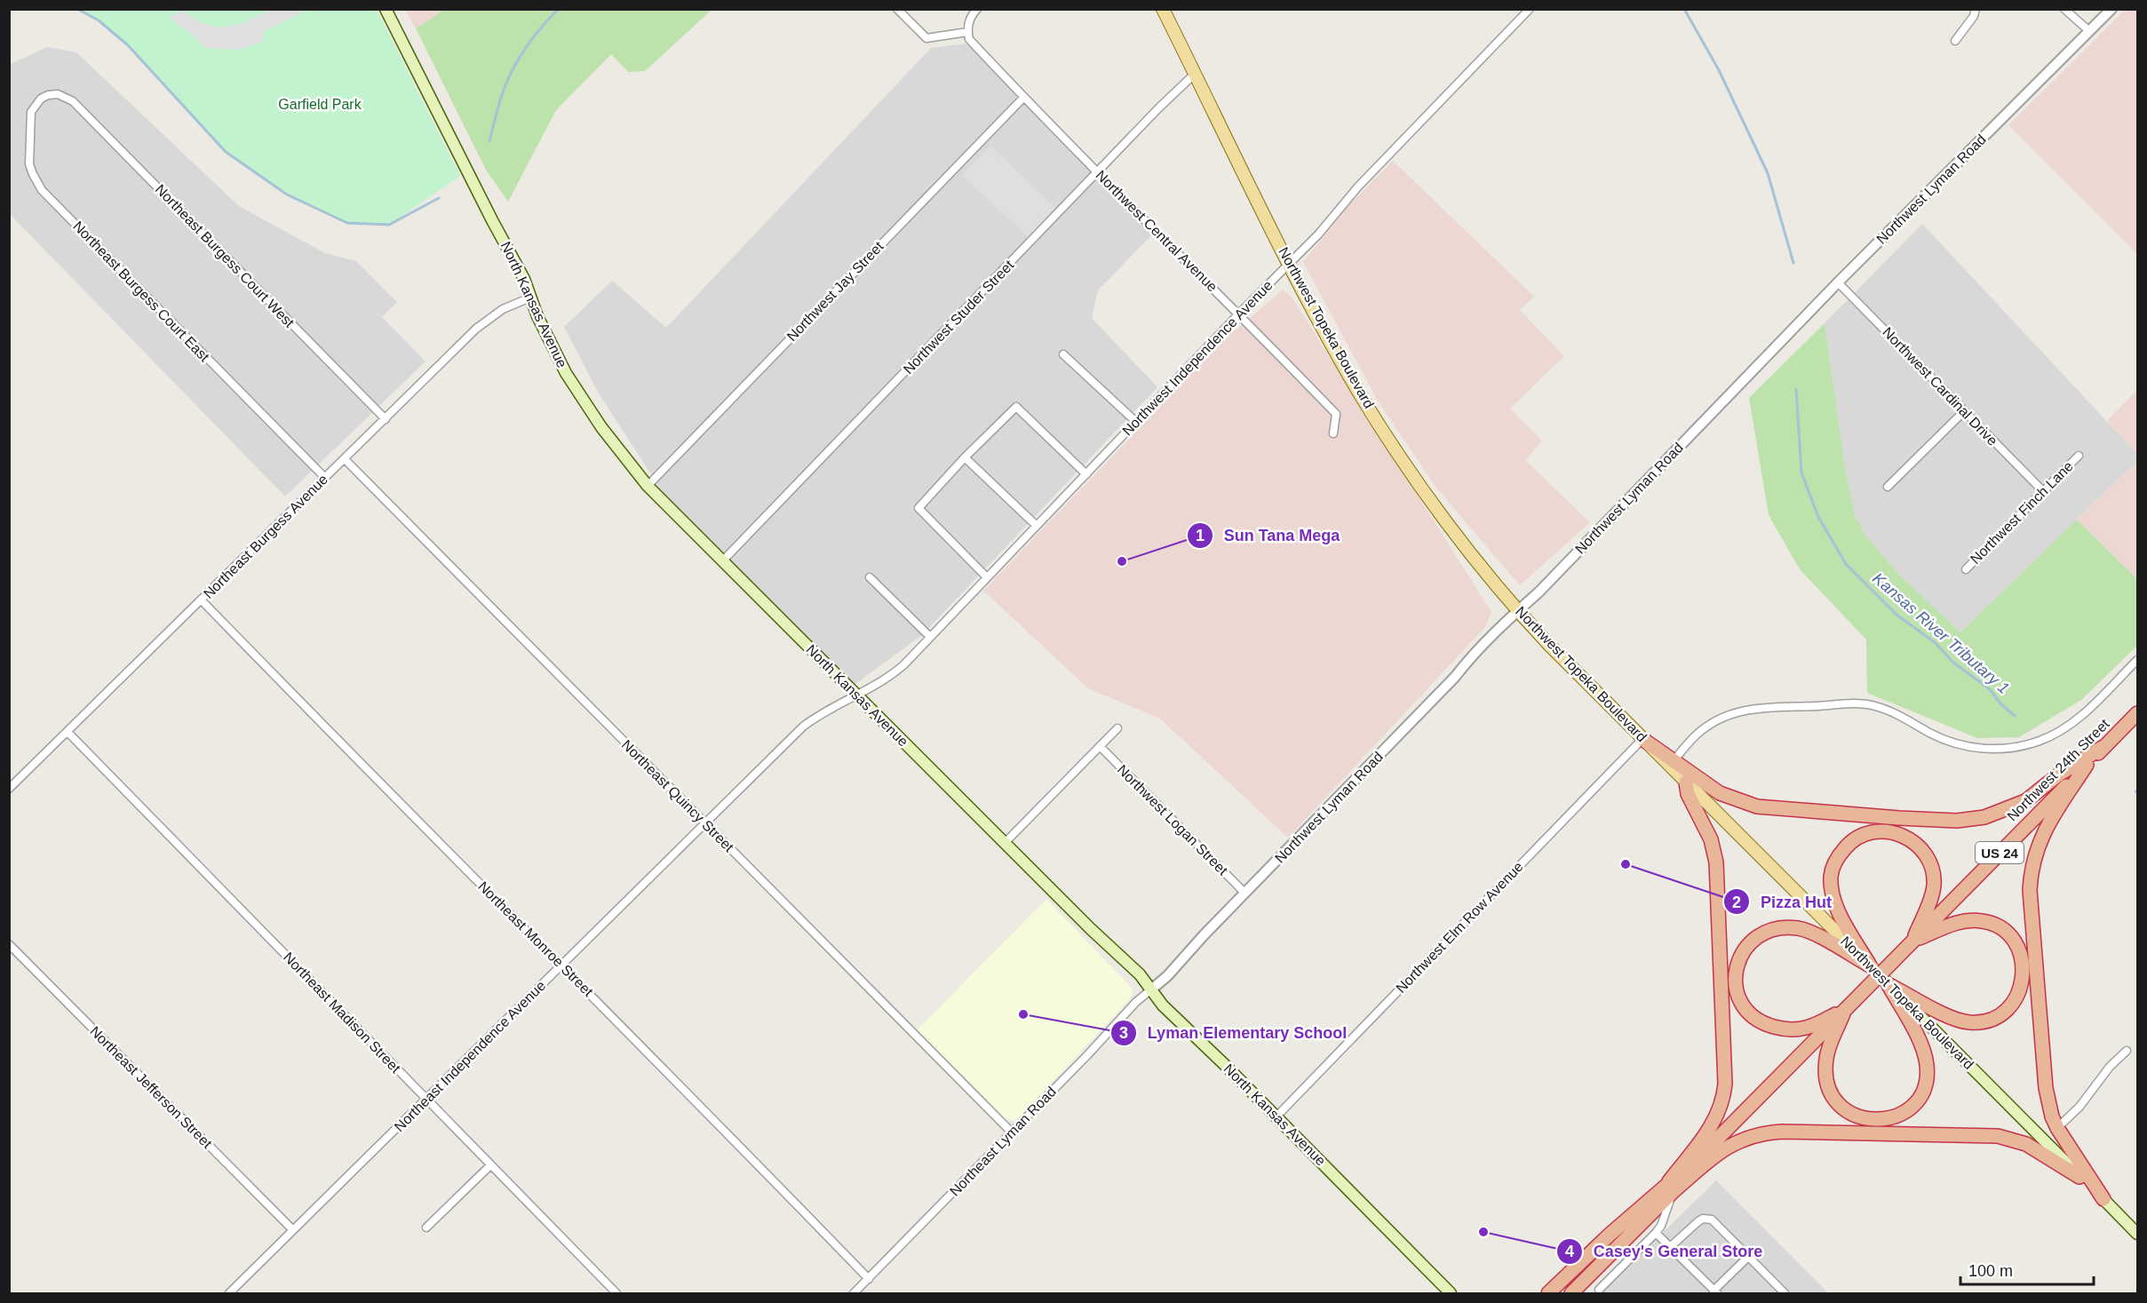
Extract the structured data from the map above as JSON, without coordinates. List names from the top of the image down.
{
  "streets": {
    "highway": ["Northwest 24th Street", "US 24"],
    "main road": ["North Kansas Avenue", "Northwest Topeka Boulevard"],
    "street": [
      "Northwest Lyman Road",
      "Northwest Central Avenue",
      "Northeast Burgess Court West",
      "Northeast Burgess Court East",
      "Northwest Jay Street",
      "Northwest Studer Street",
      "Northwest Independence Avenue",
      "Northwest Cardinal Drive",
      "Northwest Finch Lane",
      "Northeast Burgess Avenue",
      "Northeast Quincy Street",
      "Northwest Logan Street",
      "Northwest Elm Row Avenue",
      "Northeast Monroe Street",
      "Northeast Madison Street",
      "Northeast Independence Avenue",
      "Northeast Jefferson Street",
      "Northeast Lyman Road"
    ]
  },
  "crossings": [
    ["Northwest Lyman Road", "North Kansas Avenue"],
    ["Northwest Lyman Road", "Northwest Topeka Boulevard"],
    ["Northwest Lyman Road", "Northwest Cardinal Drive"],
    ["Northwest Lyman Road", "Northwest Logan Street"],
    ["Northwest Lyman Road", "Northeast Lyman Road"],
    ["Northwest Central Avenue", "Northwest Jay Street"],
    ["Northwest Central Avenue", "Northwest Studer Street"],
    ["Northwest Central Avenue", "Northwest Independence Avenue"],
    ["Northeast Burgess Court West", "Northeast Burgess Court East"],
    ["Northeast Burgess Court West", "Northeast Burgess Avenue"],
    ["Northeast Burgess Court East", "Northeast Burgess Avenue"],
    ["Northwest Jay Street", "North Kansas Avenue"],
    ["North Kansas Avenue", "Northwest Studer Street"],
    ["North Kansas Avenue", "Northwest Independence Avenue"],
    ["North Kansas Avenue", "Northeast Burgess Avenue"],
    ["North Kansas Avenue", "Northwest Elm Row Avenue"],
    ["North Kansas Avenue", "Northeast Independence Avenue"],
    ["North Kansas Avenue", "Northeast Lyman Road"],
    ["Northwest Studer Street", "Northwest Topeka Boulevard"],
    ["Northwest Topeka Boulevard", "Northwest Independence Avenue"],
    ["Northwest Topeka Boulevard", "Northwest Elm Row Avenue"],
    ["Northwest Independence Avenue", "Northeast Independence Avenue"],
    ["Northwest Cardinal Drive", "Northwest Finch Lane"],
    ["Northeast Burgess Avenue", "Northeast Quincy Street"],
    ["Northeast Burgess Avenue", "Northeast Monroe Street"],
    ["Northeast Burgess Avenue", "Northeast Madison Street"],
    ["Northwest 24th Street", "US 24"],
    ["Northeast Quincy Street", "Northeast Independence Avenue"],
    ["Northeast Quincy Street", "Northeast Lyman Road"],
    ["Northeast Monroe Street", "Northeast Independence Avenue"],
    ["Northeast Monroe Street", "Northeast Lyman Road"],
    ["Northeast Madison Street", "Northeast Independence Avenue"],
    ["Northeast Independence Avenue", "Northeast Jefferson Street"]
  ],
  "water": ["Kansas River Tributary 1"],
  "parks": ["Garfield Park"],
  "places": [
    "Sun Tana Mega",
    "Pizza Hut",
    "Lyman Elementary School",
    "Casey's General Store"
  ],
  "scale_bar": "100 m"
}
